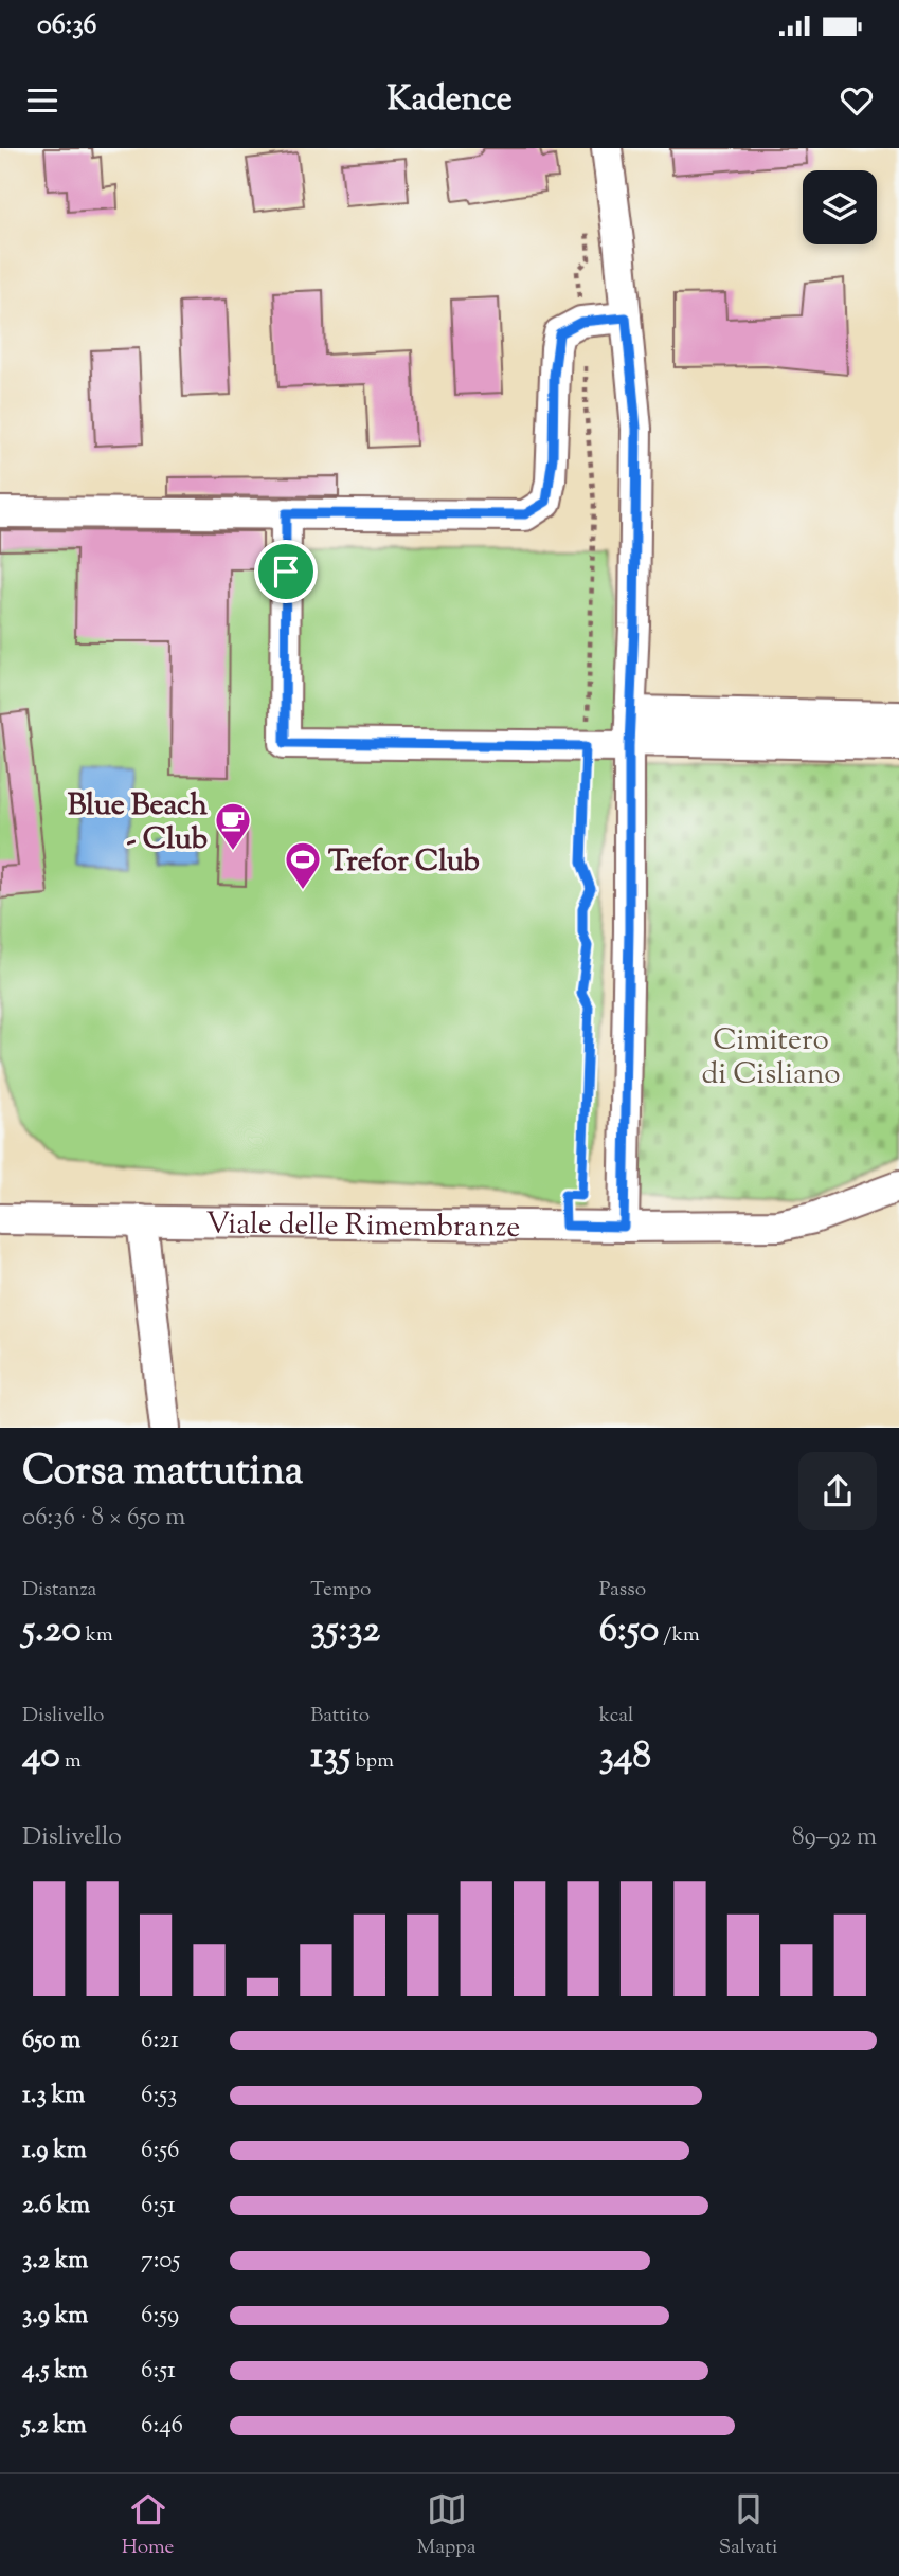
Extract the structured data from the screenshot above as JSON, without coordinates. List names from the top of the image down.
{
  "streets": {
    "street": ["Viale delle Rimembranze"]
  },
  "parks": ["Cimitero di Cisliano"],
  "places": {
    "cafe": ["Blue Beach - Club"],
    "sports": ["Trefor Club"]
  },
  "page": {
    "status": "06:36",
    "header": "Kadence",
    "heading": ["Corsa mattutina", "06:36 · 8 × 650 m"],
    "stats": [
      ["Distanza", "5.20 km"],
      ["Tempo", "35:32"],
      ["Passo", "6:50 /km"],
      ["Dislivello", "40 m"],
      ["Battito", "135 bpm"],
      ["kcal", "348"]
    ],
    "chart": ["Dislivello", "89–92 m"],
    "list": [
      {
        "name": "650 m",
        "note": "6:21"
      },
      {
        "name": "1.3 km",
        "note": "6:53"
      },
      {
        "name": "1.9 km",
        "note": "6:56"
      },
      {
        "name": "2.6 km",
        "note": "6:51"
      },
      {
        "name": "3.2 km",
        "note": "7:05"
      },
      {
        "name": "3.9 km",
        "note": "6:59"
      },
      {
        "name": "4.5 km",
        "note": "6:51"
      },
      {
        "name": "5.2 km",
        "note": "6:46"
      }
    ],
    "tabs": ["Home", "Mappa", "Salvati"]
  }
}
